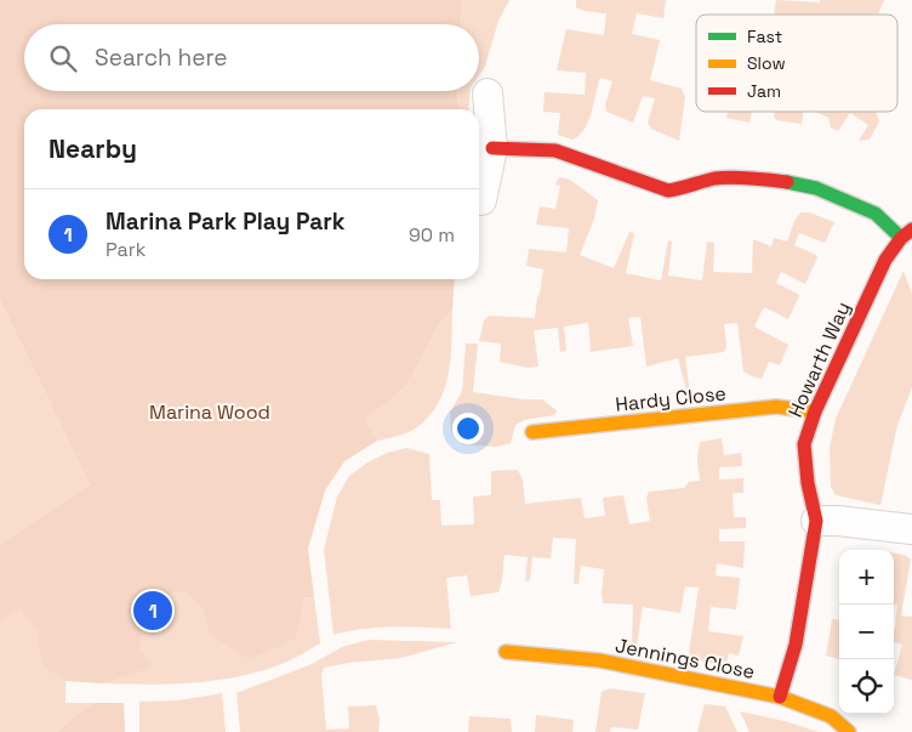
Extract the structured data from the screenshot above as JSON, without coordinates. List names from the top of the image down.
{
  "streets": {
    "street": ["Howarth Way", "Hardy Close", "Jennings Close"]
  },
  "crossings": [
    ["Howarth Way", "Hardy Close"],
    ["Howarth Way", "Jennings Close"]
  ],
  "parks": ["Marina Wood"],
  "legend": ["Fast", "Slow", "Jam"],
  "page": {
    "search": "Search here",
    "heading": "Nearby",
    "list": [
      {
        "mark": "1",
        "name": "Marina Park Play Park",
        "note": "Park",
        "value": "90 m"
      }
    ],
    "map_buttons": ["+", "−"],
    "pins": "1"
  }
}
